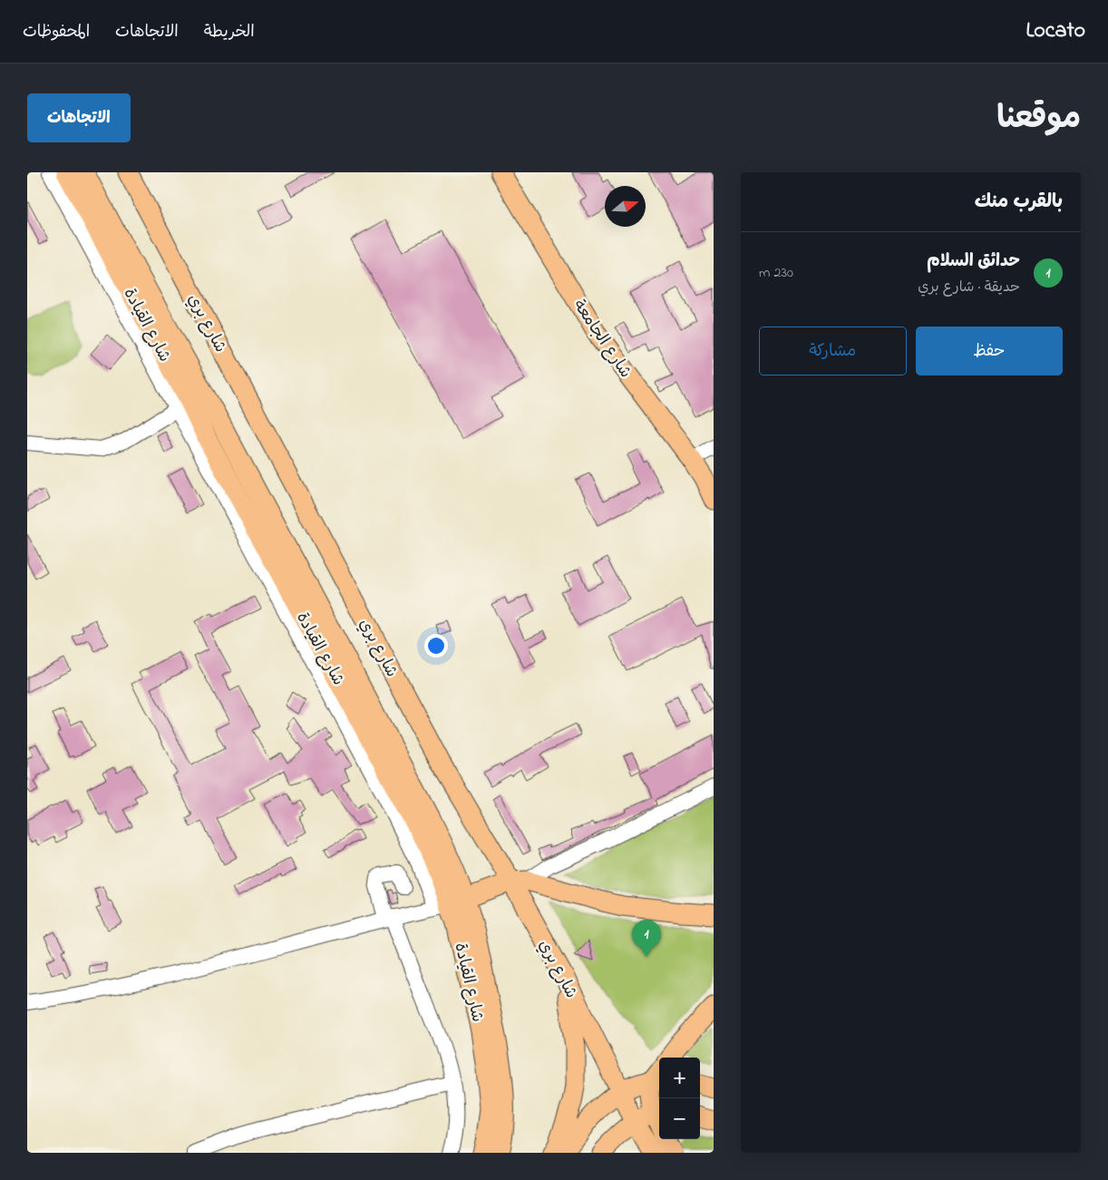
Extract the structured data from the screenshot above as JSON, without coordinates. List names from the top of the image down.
{
  "streets": {
    "main road": ["شارع بري", "شارع القيادة", "شارع الجامعة"]
  },
  "north": "right",
  "page": {
    "header": "Locato",
    "nav": ["الخريطة", "الاتجاهات", "المحفوظات"],
    "title": "موقعنا",
    "buttons": [
      "الاتجاهات",
      ["حفظ", "مشاركة"]
    ],
    "heading": "بالقرب منك",
    "list": [
      {
        "mark": "1",
        "name": "حدائق السلام",
        "note": "حديقة · شارع بري",
        "value": "230 m"
      }
    ],
    "pins": "1",
    "map_buttons": ["+", "−"]
  }
}
